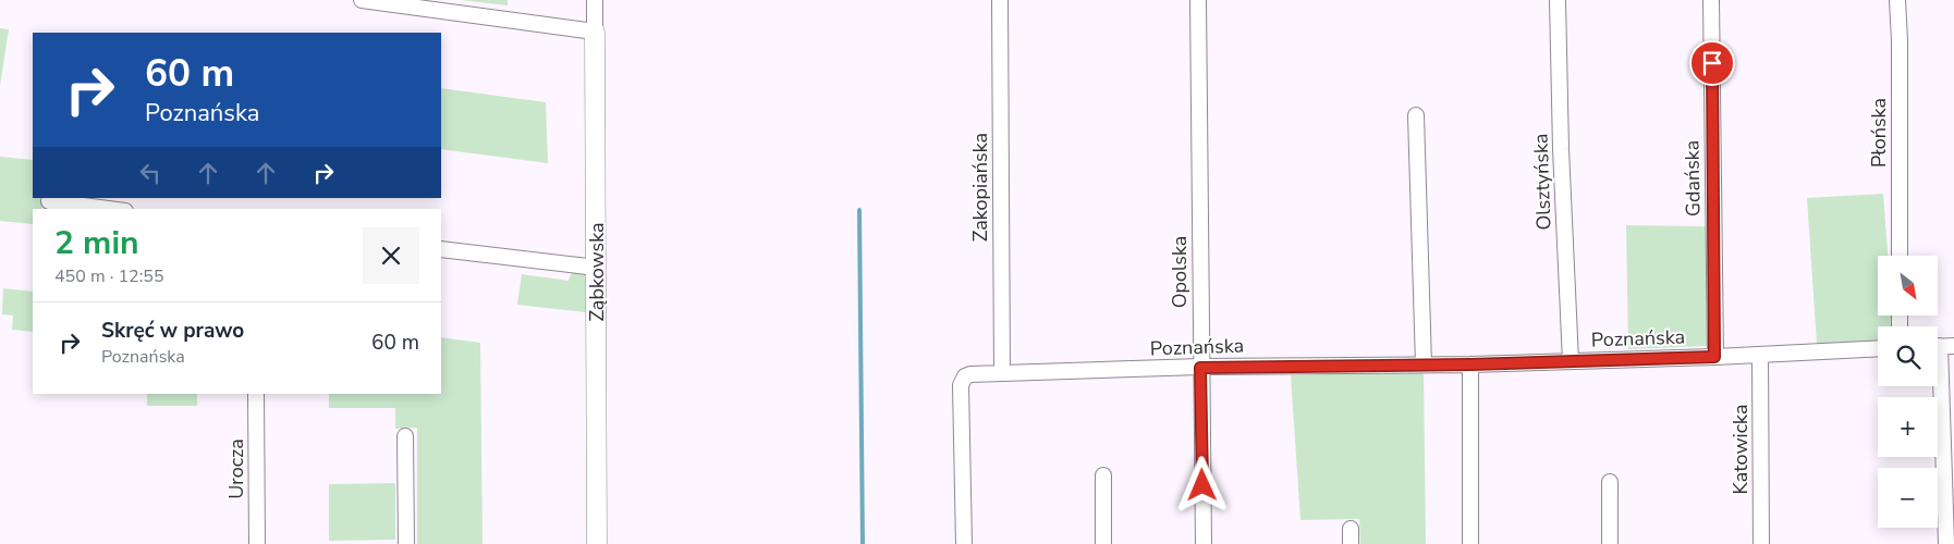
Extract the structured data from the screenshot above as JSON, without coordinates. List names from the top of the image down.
{
  "streets": {
    "street": [
      "Płońska",
      "Gdańska",
      "Olsztyńska",
      "Zakopiańska",
      "Ząbkowska",
      "Opolska",
      "Poznańska",
      "Katowicka",
      "Urocza"
    ]
  },
  "crossings": [
    ["Gdańska", "Poznańska"],
    ["Olsztyńska", "Poznańska"],
    ["Zakopiańska", "Poznańska"],
    ["Opolska", "Poznańska"],
    ["Poznańska", "Katowicka"]
  ],
  "north": "bottom right",
  "page": {
    "turn": ["60 m", "Poznańska"],
    "heading": ["2 min", "450 m · 12:55"],
    "map_buttons": ["+", "−"],
    "list": [
      {
        "name": "Skręć w prawo",
        "note": "Poznańska",
        "value": "60 m"
      }
    ]
  }
}
